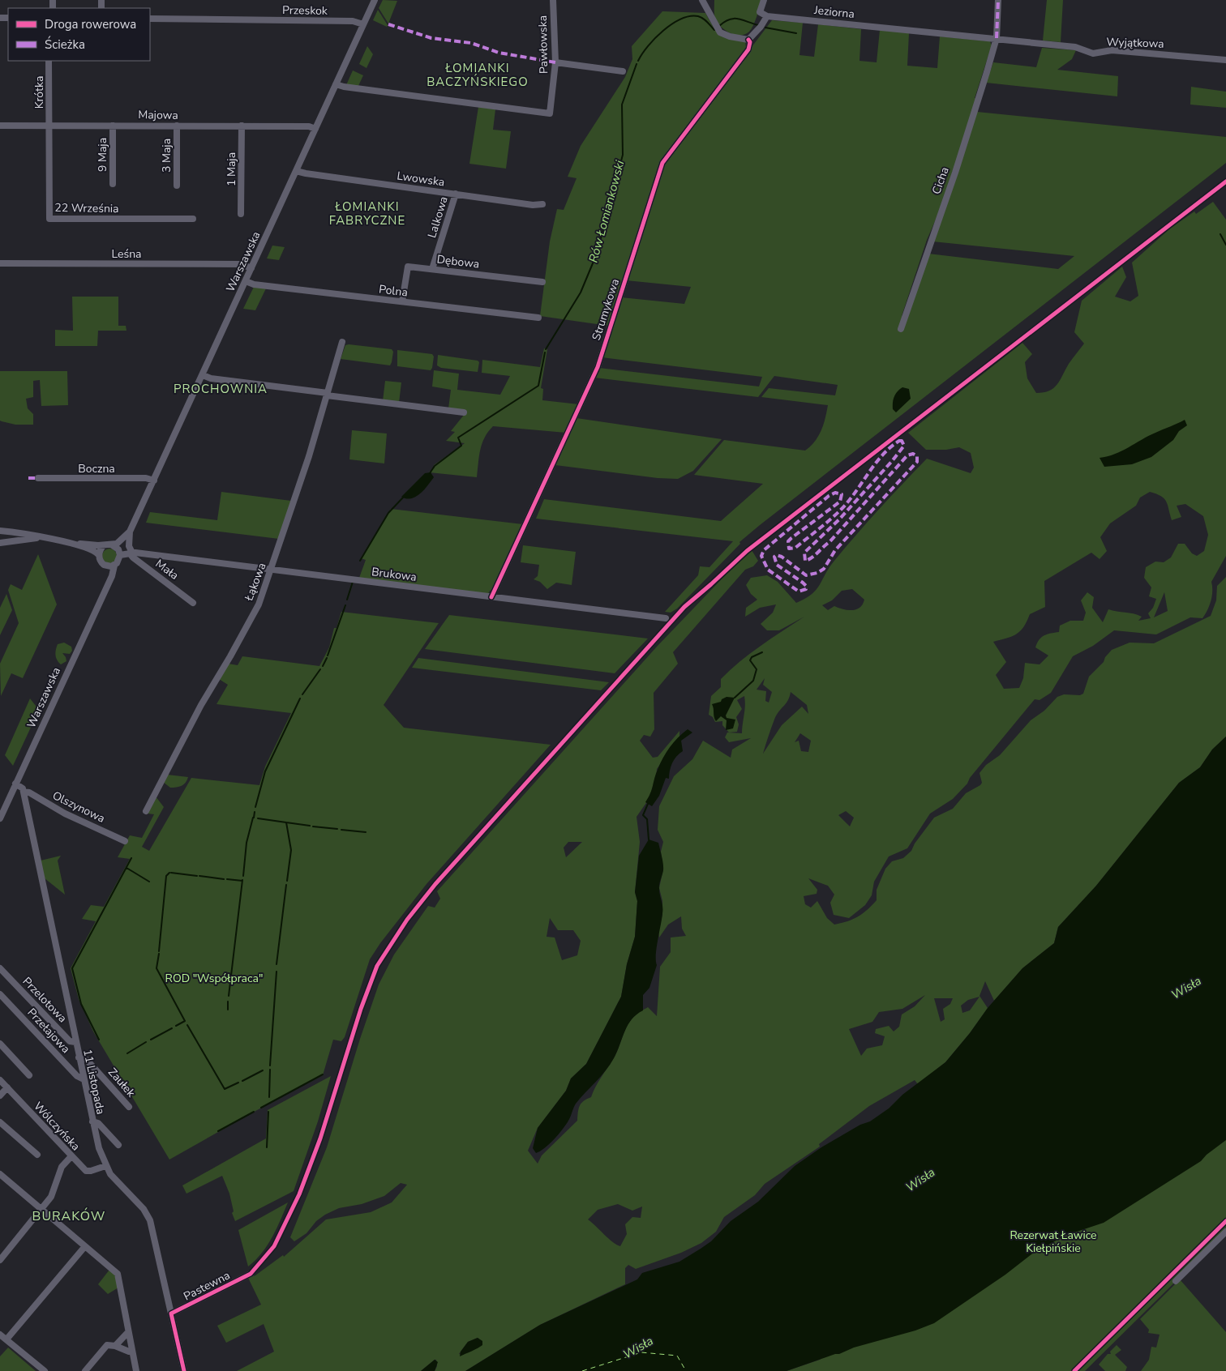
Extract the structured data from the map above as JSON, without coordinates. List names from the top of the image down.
{
  "streets": {
    "street": [
      "Przeskok",
      "Jeziorna",
      "Wyjątkowa",
      "Pawłowska",
      "Krótka",
      "Majowa",
      "9 Maja",
      "3 Maja",
      "1 Maja",
      "Lwowska",
      "Cicha",
      "22 Września",
      "Lalkowa",
      "Leśna",
      "Warszawska",
      "Dębowa",
      "Polna",
      "Strumykowa",
      "Boczna",
      "Mała",
      "Brukowa",
      "Łąkowa",
      "Olszynowa",
      "Przelotowa",
      "Przełajowa",
      "11 Listopada",
      "Zaułek",
      "Wólczyńska",
      "Pastewna"
    ]
  },
  "crossings": [
    ["Przeskok", "Warszawska"],
    ["Jeziorna", "Wyjątkowa"],
    ["Jeziorna", "Cicha"],
    ["Wyjątkowa", "Cicha"],
    ["Pawłowska", "Warszawska"],
    ["Krótka", "Majowa"],
    ["Krótka", "22 Września"],
    ["Majowa", "9 Maja"],
    ["Majowa", "3 Maja"],
    ["Majowa", "1 Maja"],
    ["Majowa", "22 Września"],
    ["Majowa", "Warszawska"],
    ["Lwowska", "Lalkowa"],
    ["Lwowska", "Warszawska"],
    ["Lalkowa", "Dębowa"],
    ["Leśna", "Warszawska"],
    ["Warszawska", "Polna"],
    ["Warszawska", "Boczna"],
    ["Warszawska", "Brukowa"],
    ["Dębowa", "Polna"],
    ["Strumykowa", "Brukowa"],
    ["Mała", "Brukowa"],
    ["Brukowa", "Łąkowa"],
    ["Olszynowa", "11 Listopada"],
    ["Przelotowa", "11 Listopada"],
    ["Przełajowa", "11 Listopada"],
    ["11 Listopada", "Zaułek"],
    ["11 Listopada", "Wólczyńska"],
    ["11 Listopada", "Pastewna"]
  ],
  "districts": [
    "ŁOMIANKI BACZYŃSKIEGO",
    "ŁOMIANKI FABRYCZNE",
    "PROCHOWNIA",
    "BURAKÓW"
  ],
  "water": ["Rów Łomiankowski", "Wisła"],
  "parks": ["ROD \"Współpraca\"", "Rezerwat Ławice Kiełpińskie"],
  "legend": ["Droga rowerowa", "Ścieżka"]
}
